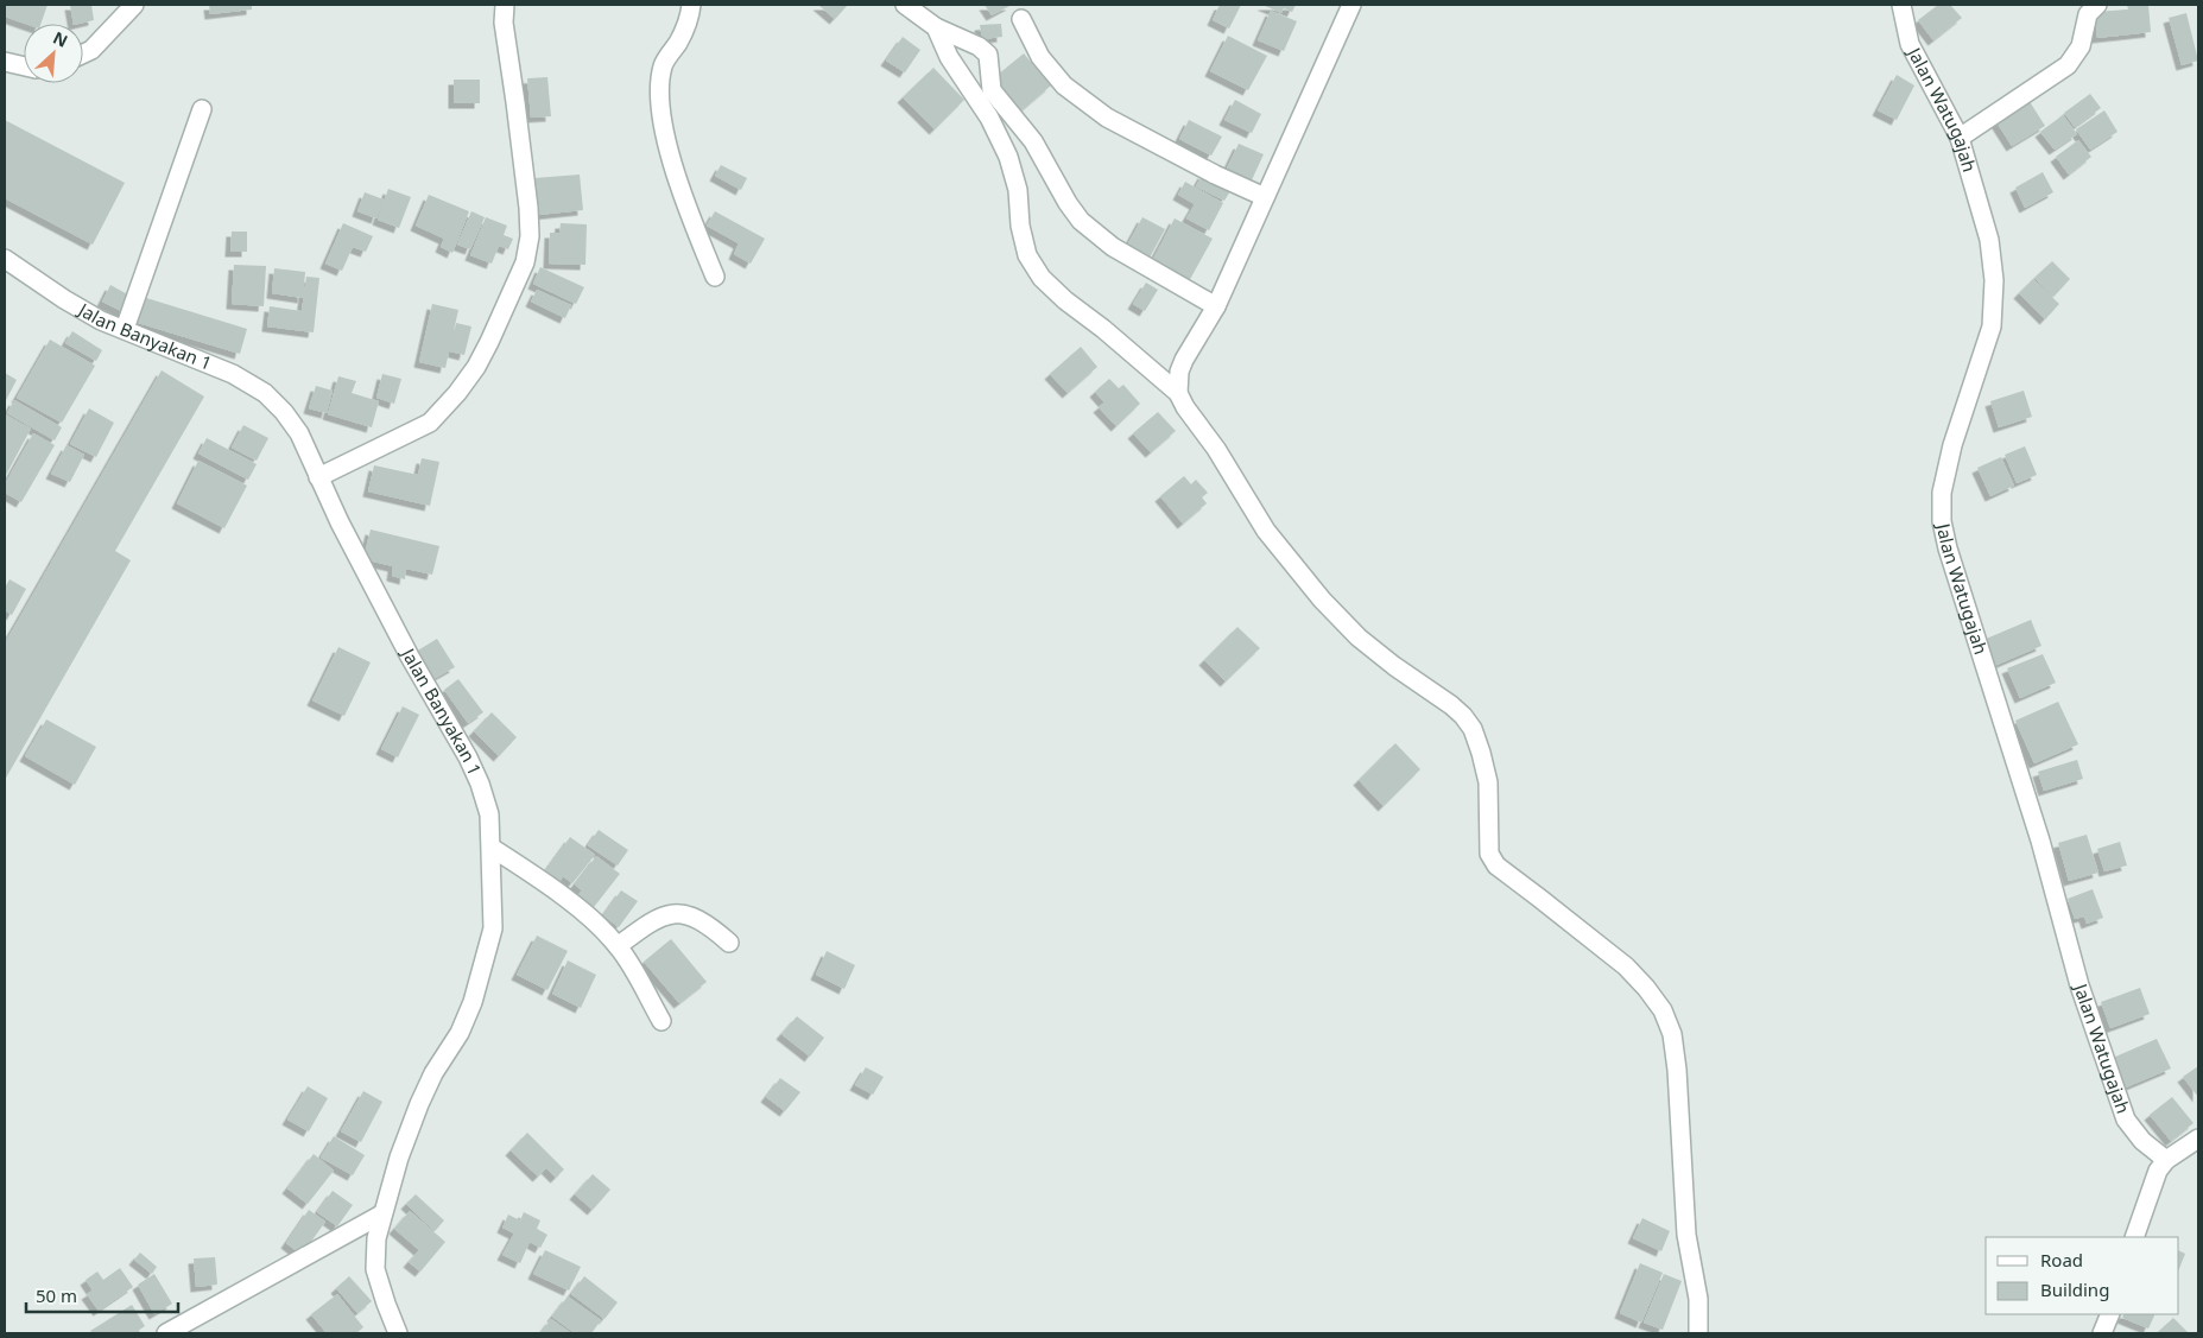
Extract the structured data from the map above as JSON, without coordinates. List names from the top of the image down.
{
  "streets": {
    "street": ["Jalan Watugajah", "Jalan Banyakan 1"]
  },
  "legend": ["Road", "Building"],
  "scale_bar": "50 m",
  "north": "top right"
}
